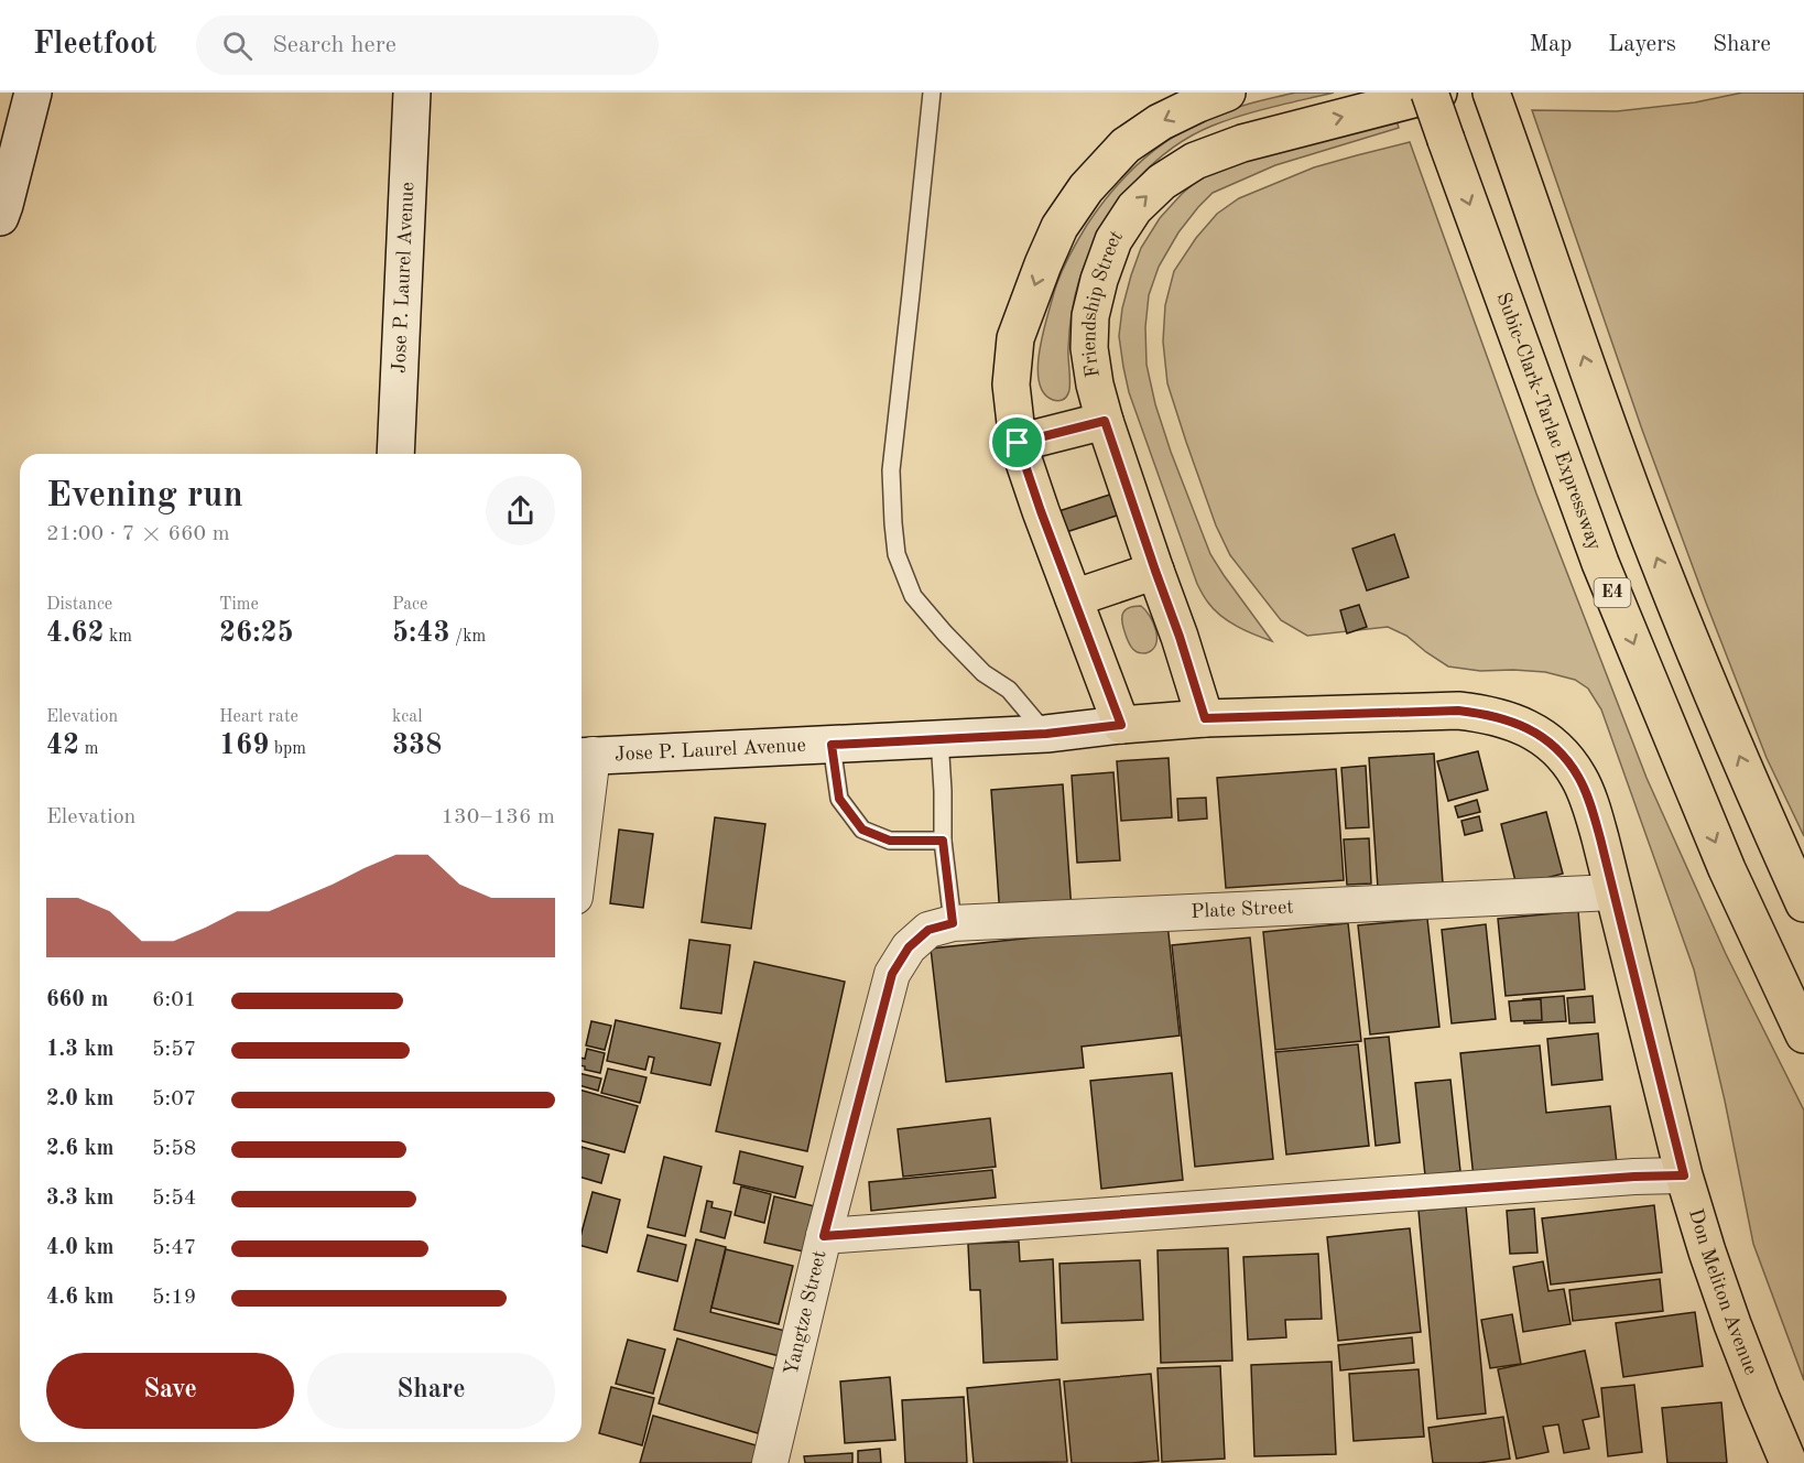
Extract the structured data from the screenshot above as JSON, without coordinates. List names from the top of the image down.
{
  "streets": {
    "main road": [
      "Friendship Street",
      "Subic-Clark-Tarlac Expressway",
      "E4",
      "Don Meliton Avenue"
    ],
    "street": ["Jose P. Laurel Avenue", "Plate Street", "Yangtze Street"]
  },
  "crossings": [
    ["Jose P. Laurel Avenue", "Don Meliton Avenue"],
    ["Friendship Street", "Don Meliton Avenue"],
    ["Plate Street", "Don Meliton Avenue"],
    ["Plate Street", "Yangtze Street"]
  ],
  "one_way": ["Friendship Street"],
  "page": {
    "header": "Fleetfoot",
    "search": "Search here",
    "nav": ["Map", "Layers", "Share"],
    "heading": ["Evening run", "21:00 · 7 × 660 m"],
    "stats": [
      ["Distance", "4.62 km"],
      ["Time", "26:25"],
      ["Pace", "5:43 /km"],
      ["Elevation", "42 m"],
      ["Heart rate", "169 bpm"],
      ["kcal", "338"]
    ],
    "chart": ["Elevation", "130–136 m"],
    "list": [
      {
        "name": "660 m",
        "note": "6:01"
      },
      {
        "name": "1.3 km",
        "note": "5:57"
      },
      {
        "name": "2.0 km",
        "note": "5:07"
      },
      {
        "name": "2.6 km",
        "note": "5:58"
      },
      {
        "name": "3.3 km",
        "note": "5:54"
      },
      {
        "name": "4.0 km",
        "note": "5:47"
      },
      {
        "name": "4.6 km",
        "note": "5:19"
      }
    ],
    "buttons": ["Save", "Share"]
  }
}
